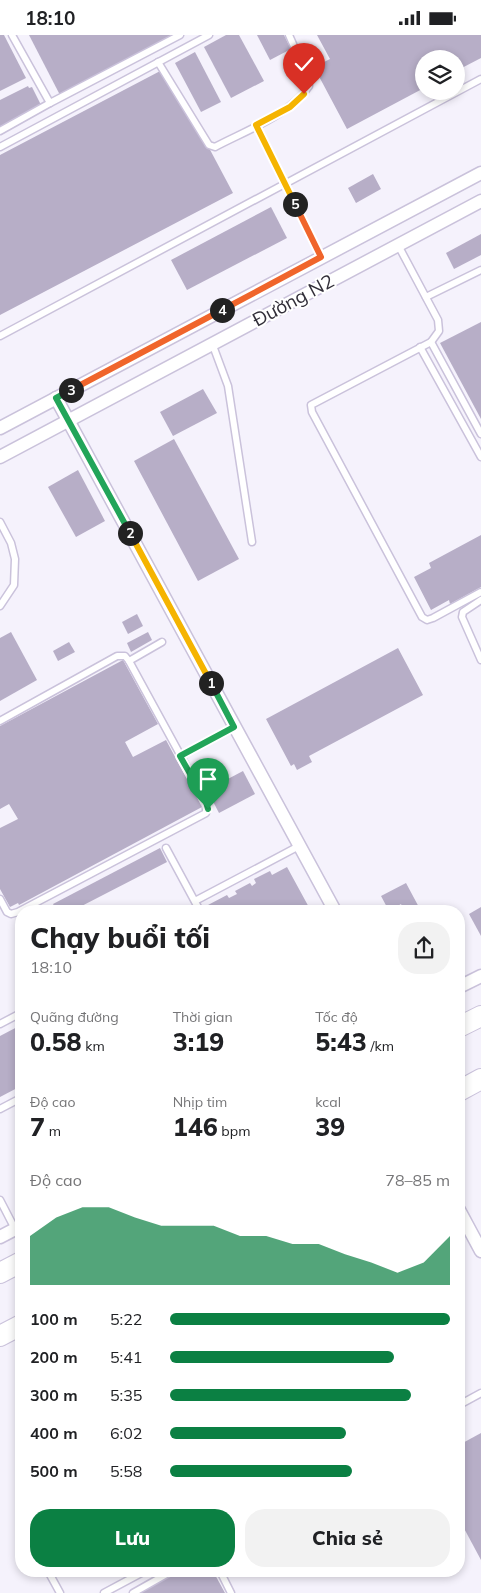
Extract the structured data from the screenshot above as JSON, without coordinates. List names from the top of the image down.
{
  "streets": {
    "street": ["Đường N2"]
  },
  "page": {
    "status": "18:10",
    "pins": [
      "5",
      "4",
      "3",
      "2",
      "1"
    ],
    "heading": ["Chạy buổi tối", "18:10"],
    "stats": [
      ["Quãng đường", "0.58 km"],
      ["Thời gian", "3:19"],
      ["Tốc độ", "5:43 /km"],
      ["Độ cao", "7 m"],
      ["Nhịp tim", "146 bpm"],
      ["kcal", "39"]
    ],
    "chart": ["Độ cao", "78–85 m"],
    "list": [
      {
        "name": "100 m",
        "note": "5:22"
      },
      {
        "name": "200 m",
        "note": "5:41"
      },
      {
        "name": "300 m",
        "note": "5:35"
      },
      {
        "name": "400 m",
        "note": "6:02"
      },
      {
        "name": "500 m",
        "note": "5:58"
      }
    ],
    "buttons": ["Lưu", "Chia sẻ"]
  }
}
